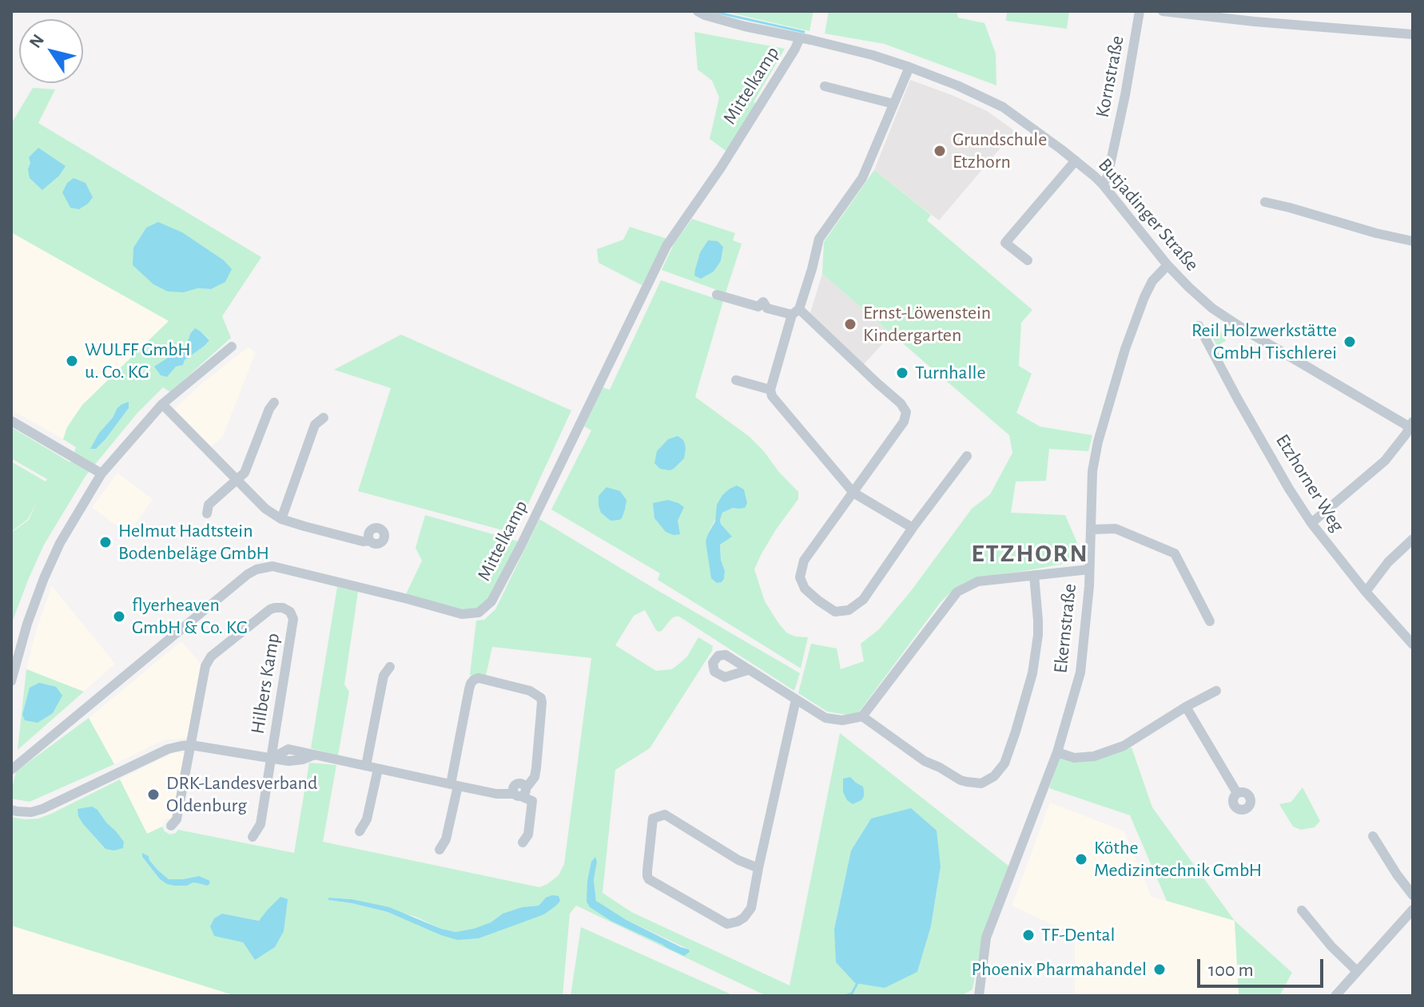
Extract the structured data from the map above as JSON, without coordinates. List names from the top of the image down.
{
  "streets": {
    "street": [
      "Kornstraße",
      "Mittelkamp",
      "Butjadinger Straße",
      "Etzhorner Weg",
      "Ekernstraße",
      "Hilbers Kamp"
    ]
  },
  "crossings": [
    ["Kornstraße", "Butjadinger Straße"],
    ["Mittelkamp", "Butjadinger Straße"],
    ["Butjadinger Straße", "Ekernstraße"]
  ],
  "districts": ["ETZHORN"],
  "places": [
    "Grundschule Etzhorn",
    "Ernst-Löwenstein Kindergarten",
    "Reil Holzwerkstätte GmbH Tischlerei",
    "WULFF GmbH u. Co. KG",
    "Turnhalle",
    "Helmut Hadtstein Bodenbeläge GmbH",
    "flyerheaven GmbH & Co. KG",
    "DRK-Landesverband Oldenburg",
    "Köthe Medizintechnik GmbH",
    "TF-Dental",
    "Phoenix Pharmahandel"
  ],
  "scale_bar": "100 m",
  "north": "top left"
}
